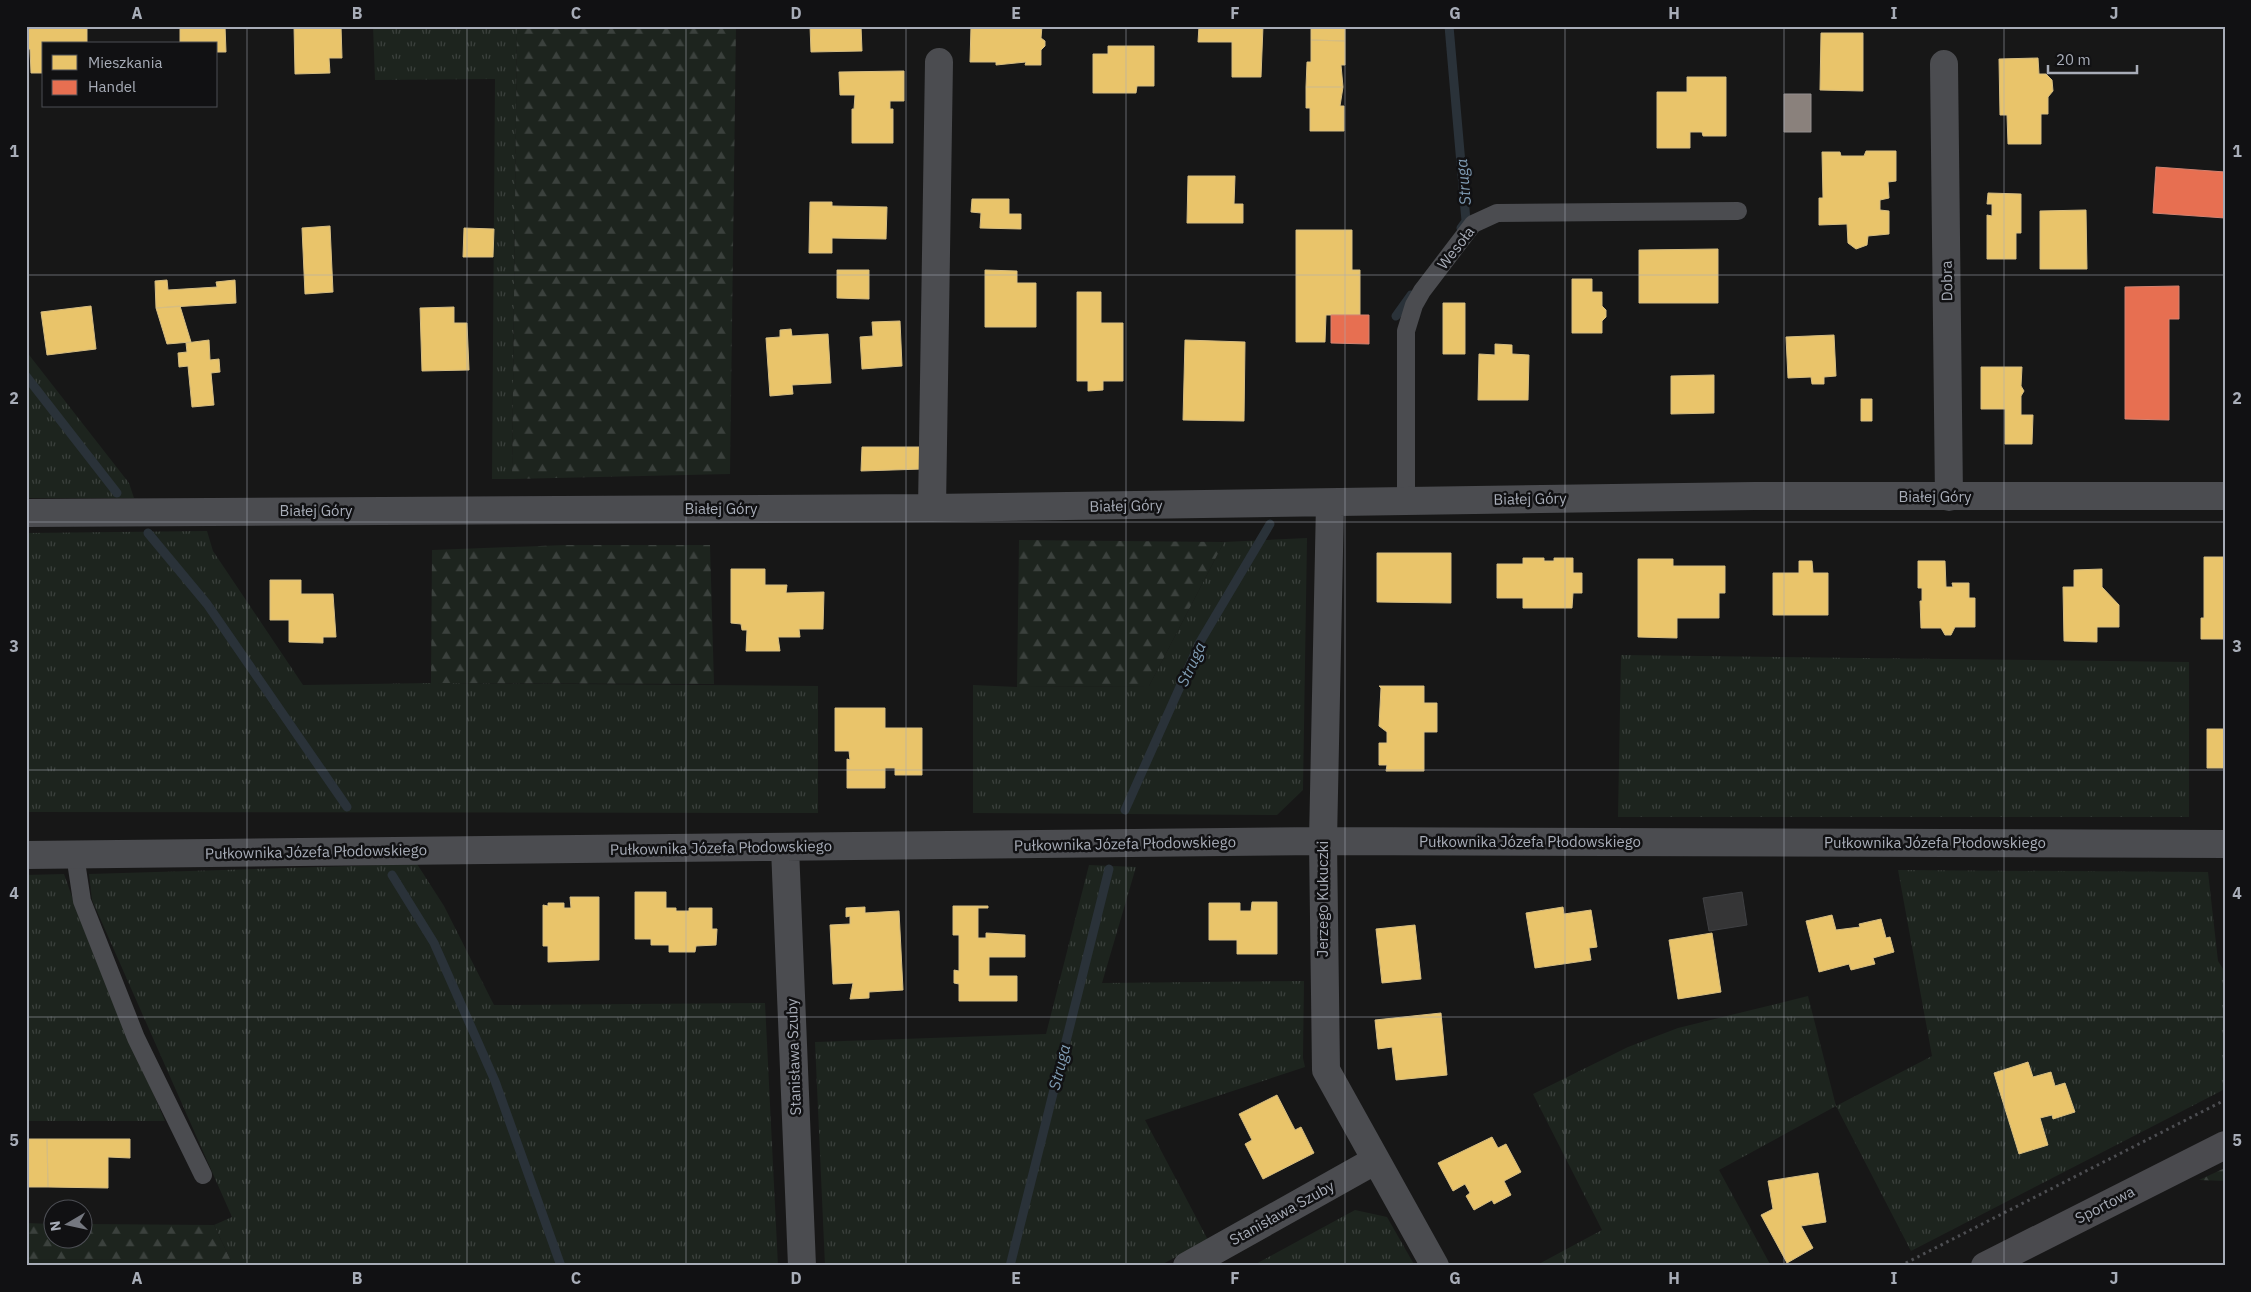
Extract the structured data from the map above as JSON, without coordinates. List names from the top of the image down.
{
  "streets": {
    "street": [
      "Dobra",
      "Białej Góry",
      "Pułkownika Józefa Płodowskiego",
      "Jerzego Kukuczki",
      "Stanisława Szuby",
      "Sportowa"
    ],
    "lane": ["Wesoła"]
  },
  "crossings": [
    ["Wesoła", "Białej Góry"],
    ["Dobra", "Białej Góry"],
    ["Białej Góry", "Jerzego Kukuczki"],
    ["Pułkownika Józefa Płodowskiego", "Jerzego Kukuczki"],
    ["Pułkownika Józefa Płodowskiego", "Stanisława Szuby"],
    ["Jerzego Kukuczki", "Stanisława Szuby"]
  ],
  "water": ["Struga"],
  "legend": ["Mieszkania", "Handel"],
  "scale_bar": "20 m",
  "north": "left",
  "grid": {
    "columns": [
      "A",
      "B",
      "C",
      "D",
      "E",
      "F",
      "G",
      "H",
      "I",
      "J"
    ],
    "rows": [
      "1",
      "2",
      "3",
      "4",
      "5"
    ]
  }
}
